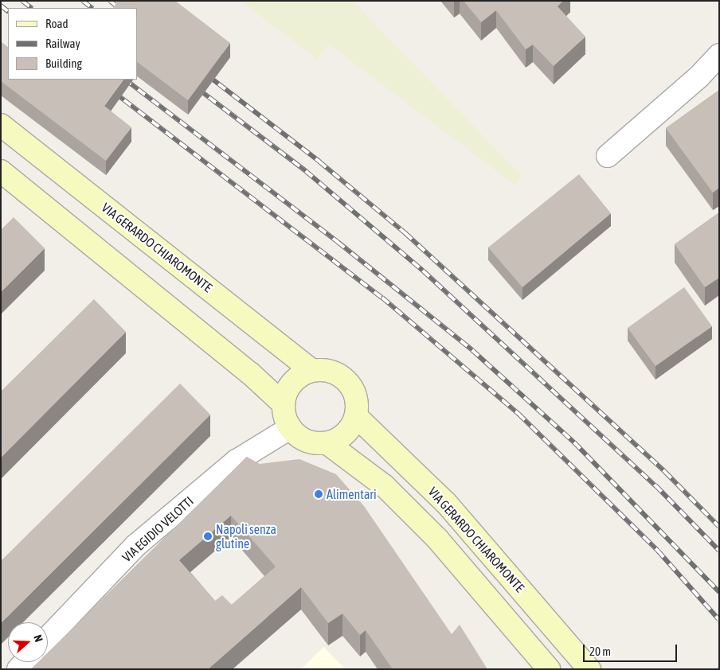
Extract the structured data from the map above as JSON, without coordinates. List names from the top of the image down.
{
  "streets": {
    "street": ["VIA GERARDO CHIAROMONTE", "VIA EGIDIO VELOTTI"]
  },
  "crossings": [
    ["VIA GERARDO CHIAROMONTE", "VIA EGIDIO VELOTTI"]
  ],
  "places": ["Alimentari", "Napoli senza glutine"],
  "legend": ["Road", "Railway", "Building"],
  "scale_bar": "20 m",
  "north": "right"
}
